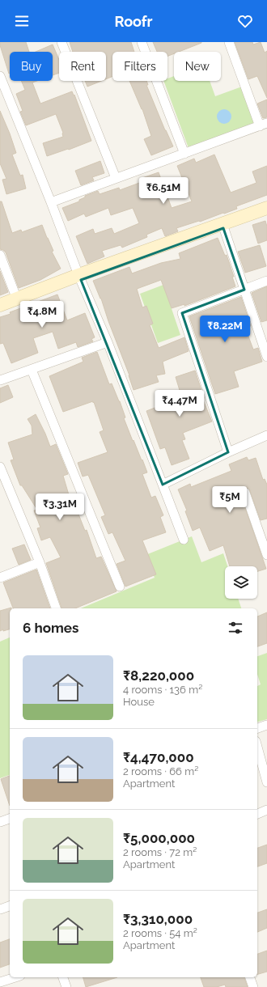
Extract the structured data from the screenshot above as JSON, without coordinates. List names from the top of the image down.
{
  "page": {
    "header": "Roofr",
    "chip": [
      "Buy",
      "Rent",
      "Filters",
      "New"
    ],
    "price": [
      "₹6.51M",
      "₹4.8M",
      "₹8.22M",
      "₹4.47M",
      "₹5M",
      "₹3.31M"
    ],
    "heading": "6 homes",
    "list": [
      {
        "name": "₹8,220,000",
        "note": "4 rooms · 136 m² · House"
      },
      {
        "name": "₹4,470,000",
        "note": "2 rooms · 66 m² · Apartment"
      },
      {
        "name": "₹5,000,000",
        "note": "2 rooms · 72 m² · Apartment"
      },
      {
        "name": "₹3,310,000",
        "note": "2 rooms · 54 m² · Apartment"
      }
    ]
  }
}
